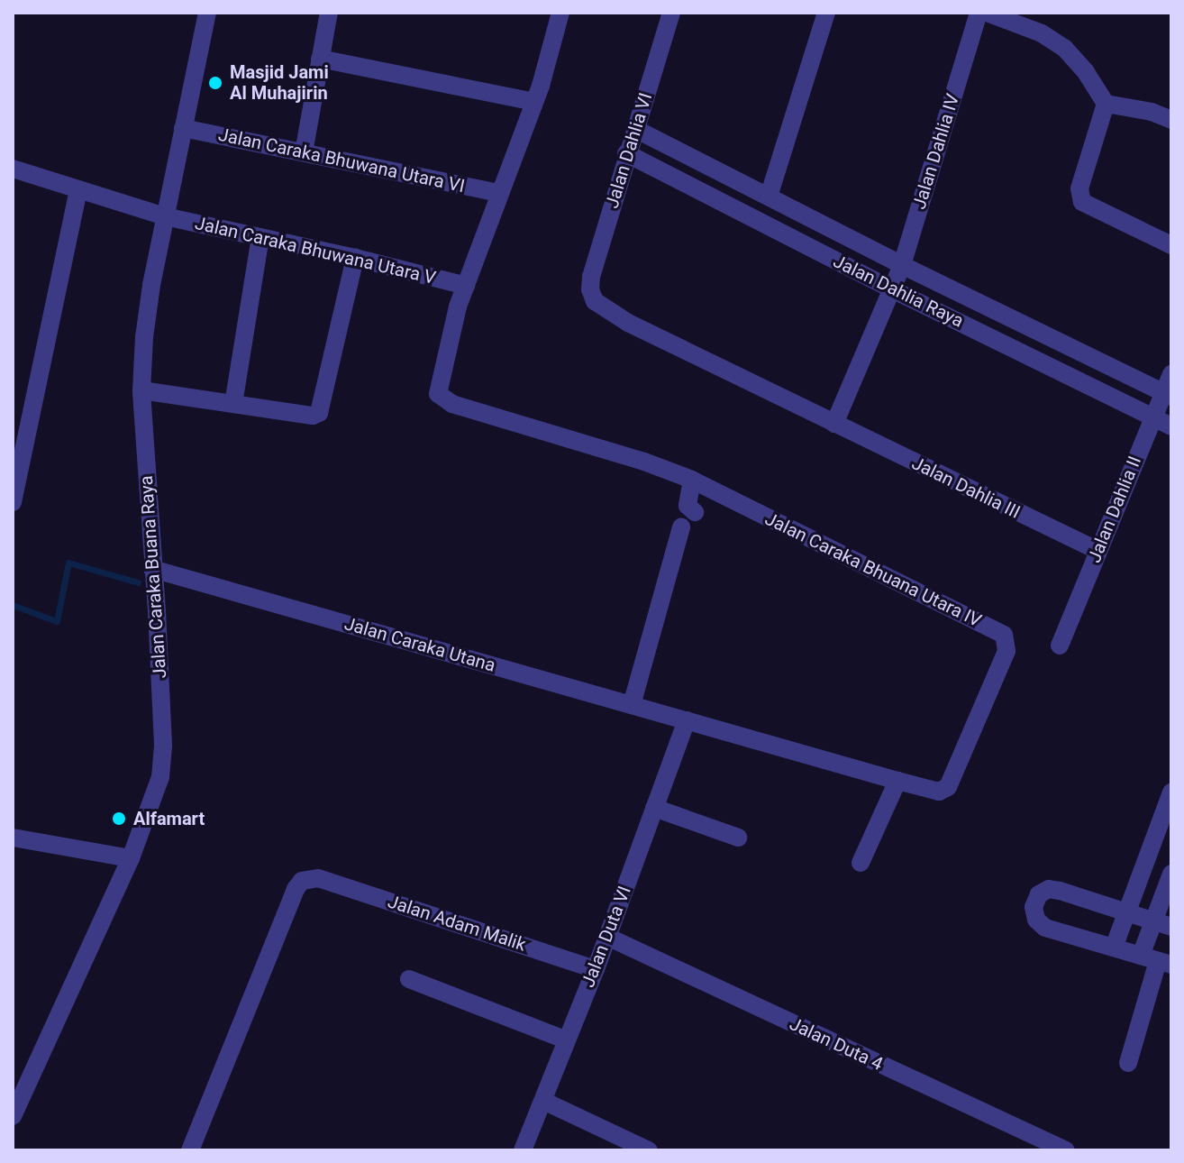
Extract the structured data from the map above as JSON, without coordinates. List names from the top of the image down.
{
  "streets": {
    "street": [
      "Jalan Dahlia VI",
      "Jalan Dahlia IV",
      "Jalan Caraka Bhuwana Utara VI",
      "Jalan Caraka Bhuwana Utara V",
      "Jalan Dahlia Raya",
      "Jalan Dahlia III",
      "Jalan Dahlia II",
      "Jalan Caraka Bhuana Utara IV",
      "Jalan Caraka Buana Raya",
      "Jalan Caraka Utana",
      "Jalan Adam Malik",
      "Jalan Duta VI",
      "Jalan Duta 4"
    ]
  },
  "crossings": [
    ["Jalan Dahlia VI", "Jalan Dahlia Raya"],
    ["Jalan Dahlia VI", "Jalan Dahlia III"],
    ["Jalan Dahlia IV", "Jalan Dahlia Raya"],
    ["Jalan Caraka Bhuwana Utara VI", "Jalan Caraka Buana Raya"],
    ["Jalan Caraka Bhuwana Utara V", "Jalan Caraka Bhuana Utara IV"],
    ["Jalan Caraka Bhuwana Utara V", "Jalan Caraka Buana Raya"],
    ["Jalan Dahlia Raya", "Jalan Dahlia II"],
    ["Jalan Dahlia III", "Jalan Dahlia II"],
    ["Jalan Caraka Bhuana Utara IV", "Jalan Caraka Utana"],
    ["Jalan Caraka Bhuana Utara IV", "Jalan Duta VI"],
    ["Jalan Caraka Buana Raya", "Jalan Caraka Utana"],
    ["Jalan Caraka Utana", "Jalan Duta VI"],
    ["Jalan Adam Malik", "Jalan Duta VI"],
    ["Jalan Duta VI", "Jalan Duta 4"]
  ],
  "places": ["Masjid Jami Al Muhajirin", "Alfamart"]
}
